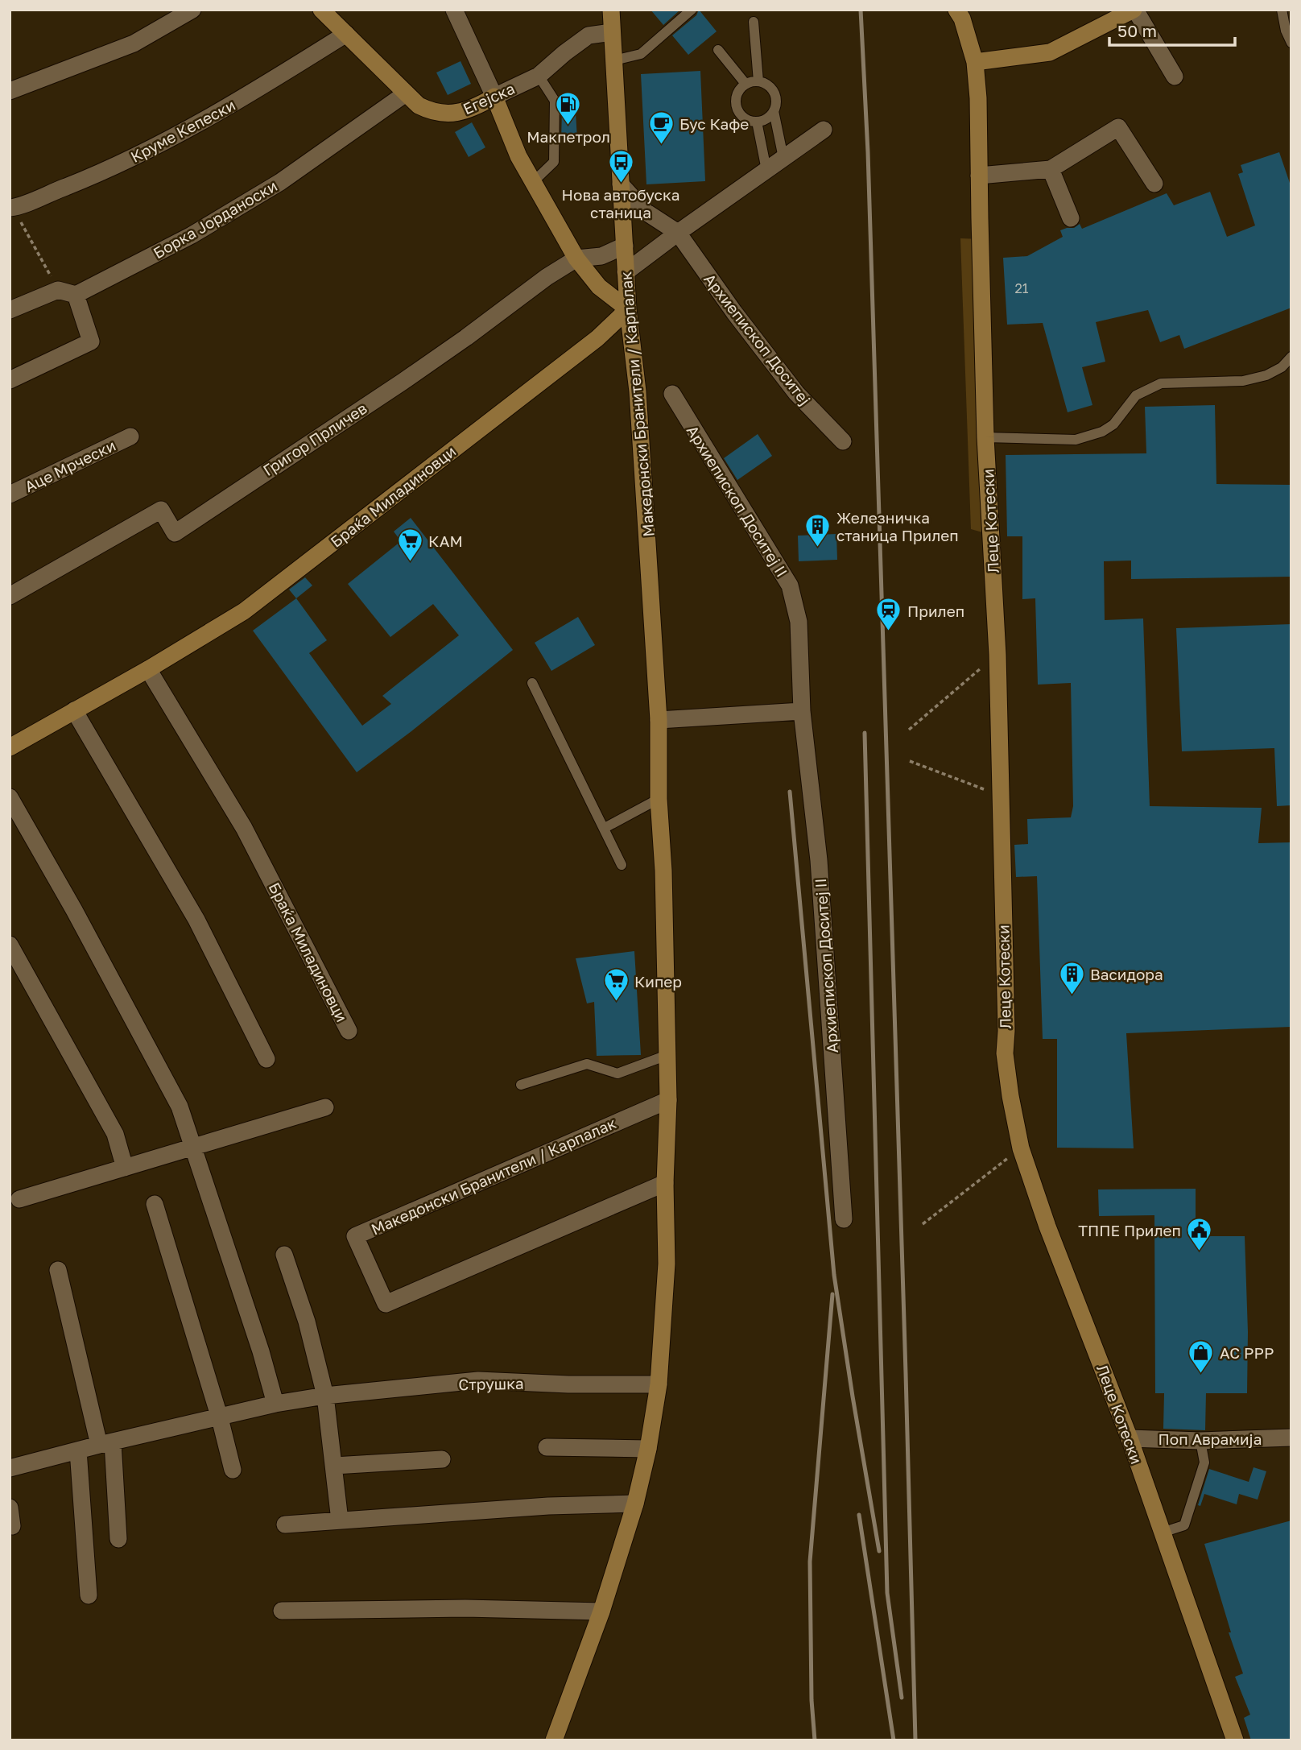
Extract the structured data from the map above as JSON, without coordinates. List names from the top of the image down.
{
  "streets": {
    "main road": [
      "Егејска",
      "Македонски Бранители / Карпалак",
      "Браќа Миладиновци",
      "Леце Котески"
    ],
    "street": [
      "Круме Кепески",
      "Борка Јорданоски",
      "Архиепископ Доситеј",
      "Григор Прличев",
      "Аце Мрчески",
      "Архиепископ Доситеј II",
      "Струшка",
      "Поп Аврамија"
    ]
  },
  "crossings": [
    ["Егејска", "Круме Кепески"],
    ["Егејска", "Борка Јорданоски"],
    ["Егејска", "Македонски Бранители / Карпалак"],
    ["Архиепископ Доситеј", "Македонски Бранители / Карпалак"],
    ["Македонски Бранители / Карпалак", "Григор Прличев"],
    ["Македонски Бранители / Карпалак", "Браќа Миладиновци"],
    ["Македонски Бранители / Карпалак", "Струшка"],
    ["Леце Котески", "Поп Аврамија"]
  ],
  "places": {
    "fuel station": ["Макпетрол"],
    "cafe": ["Бус Кафе"],
    "bus stop": ["Нова автобуска станица"],
    "building": ["Железничка станица Прилеп", "Васидора"],
    "supermarket": ["КАМ", "Кипер"],
    "station": ["Прилеп"],
    "public building": ["ТППЕ Прилеп"],
    "shop": ["АС РРР"]
  },
  "house_numbers": ["21"],
  "scale_bar": "50 m"
}
